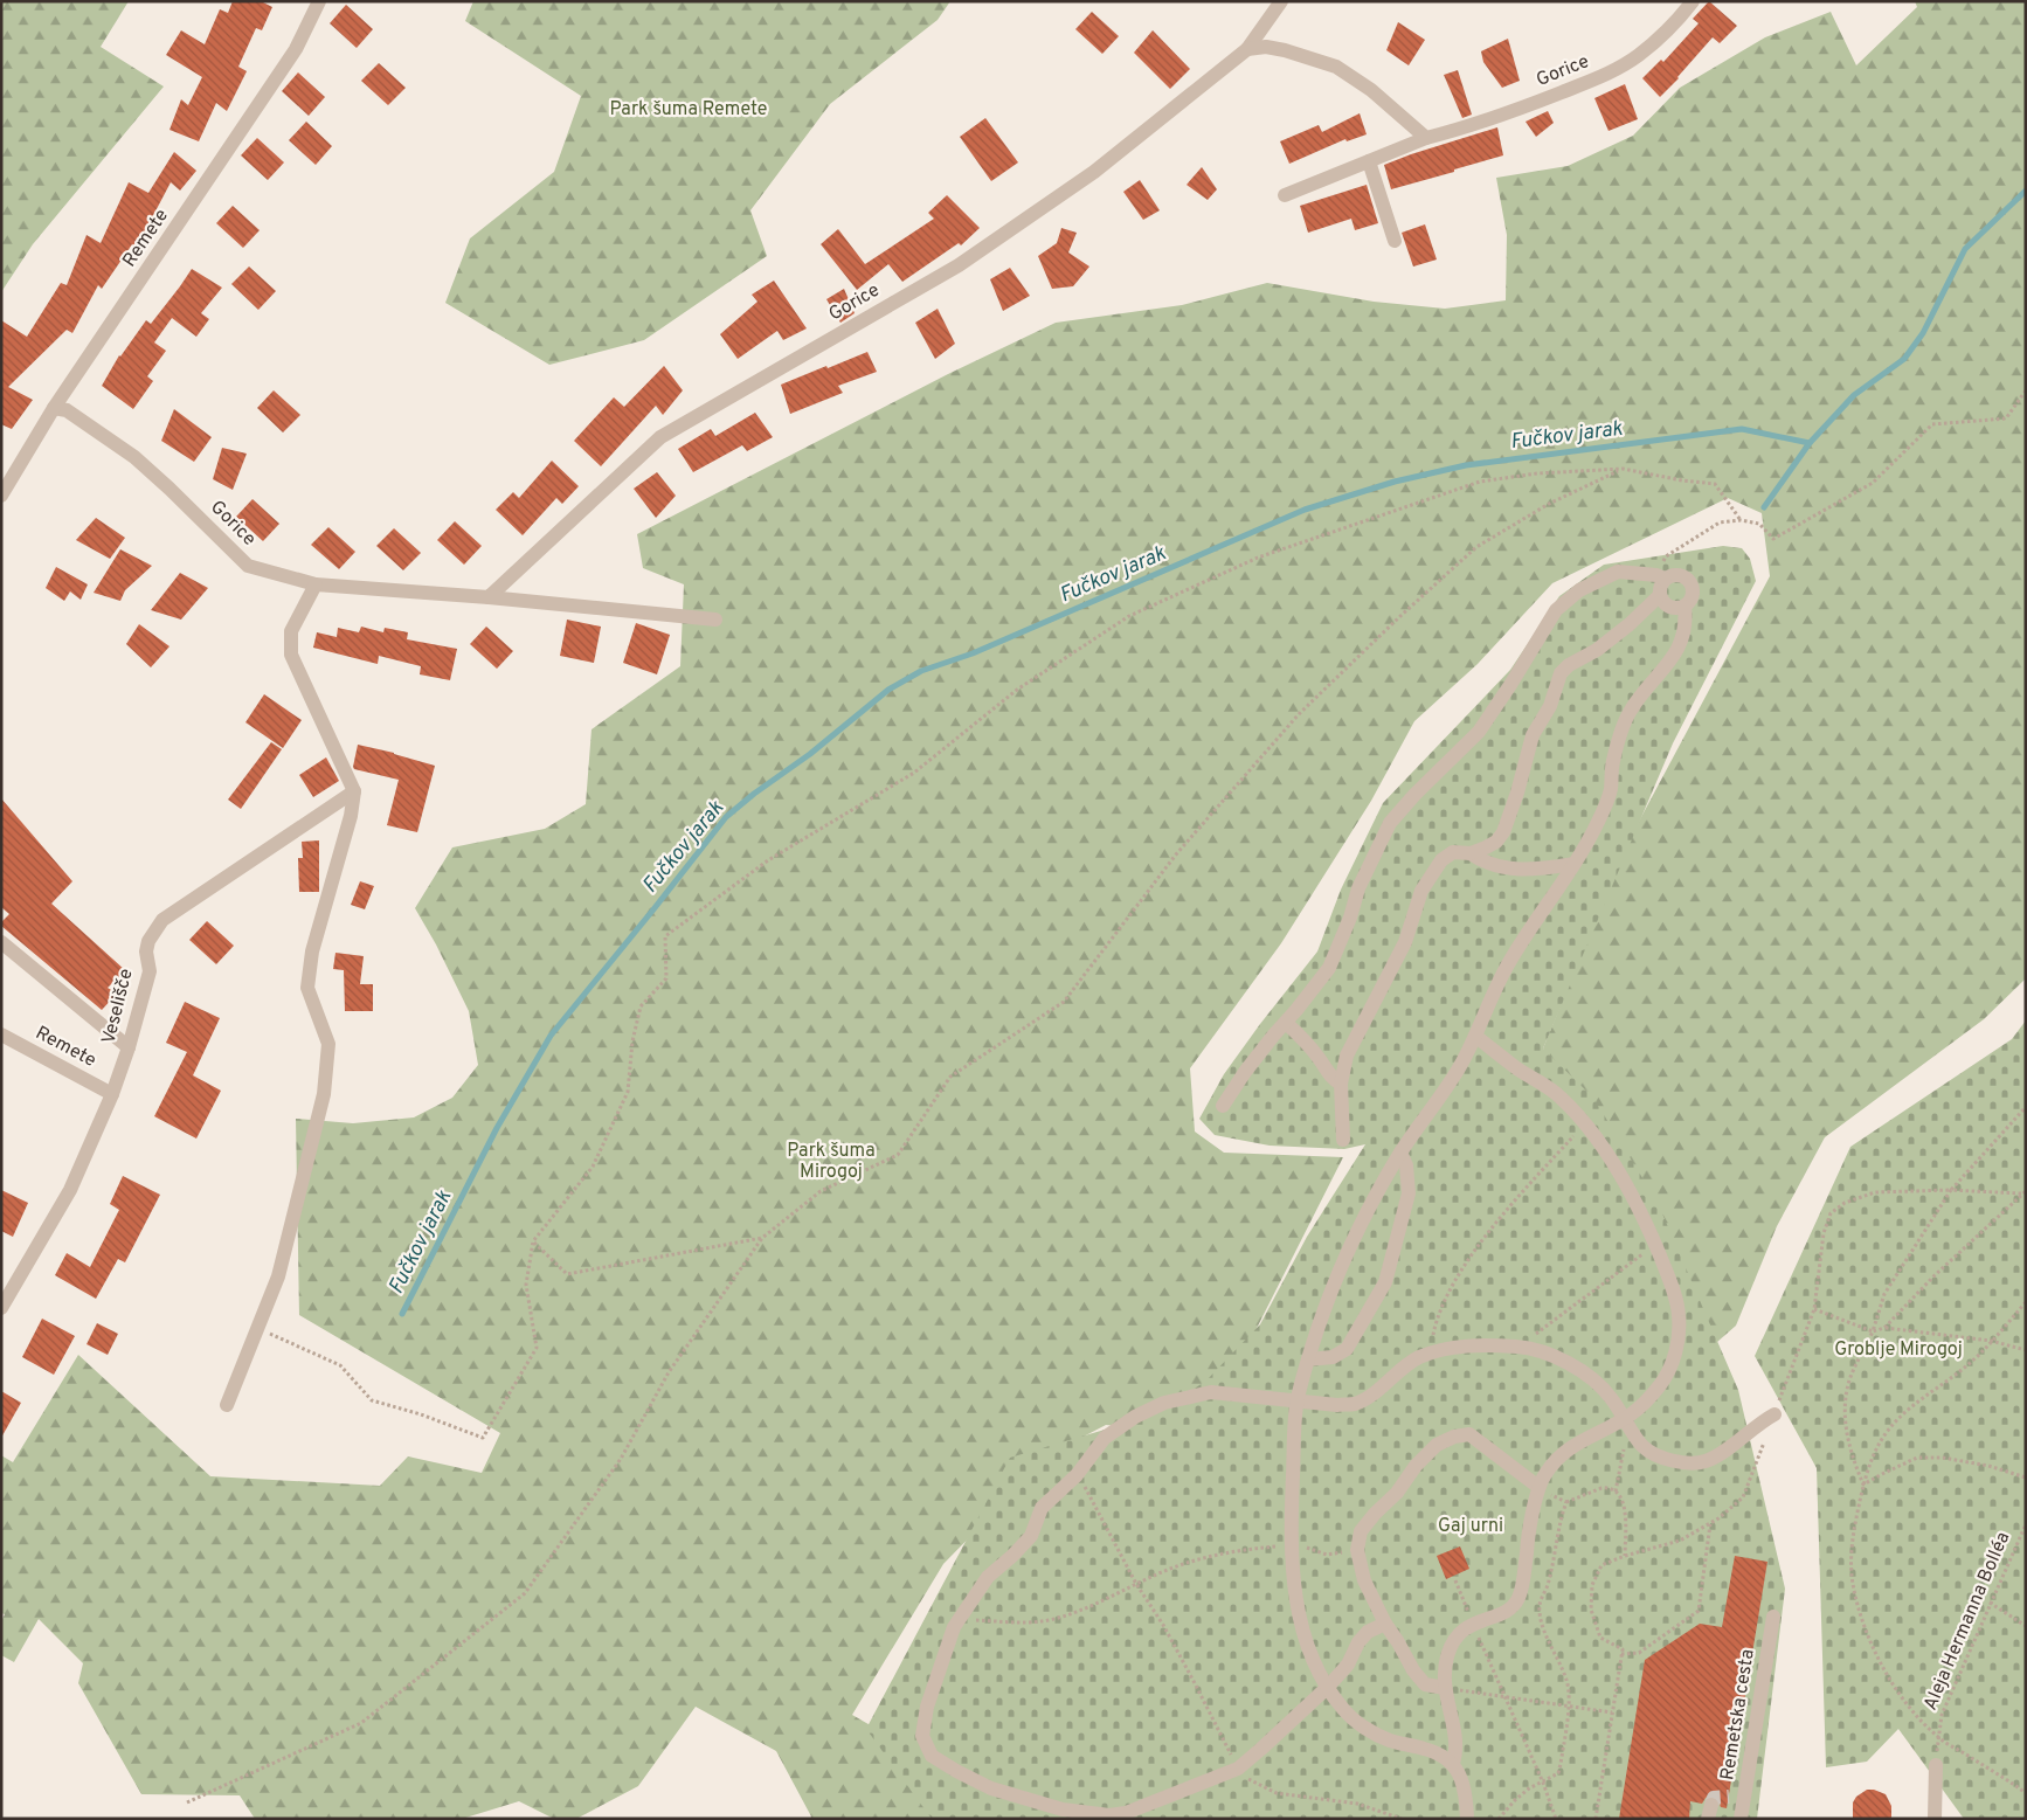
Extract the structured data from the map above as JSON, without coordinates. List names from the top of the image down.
{
  "streets": {
    "street": [
      "Gorice",
      "Remete",
      "Veselišče",
      "Remetska cesta"
    ],
    "path": ["Aleja Hermanna Bolléa"]
  },
  "crossings": [
    ["Gorice", "Remete"],
    ["Remete", "Veselišče"]
  ],
  "water": ["Fučkov jarak"],
  "parks": [
    "Park šuma Remete",
    "Park šuma Mirogoj",
    "Groblje Mirogoj",
    "Gaj urni"
  ]
}
